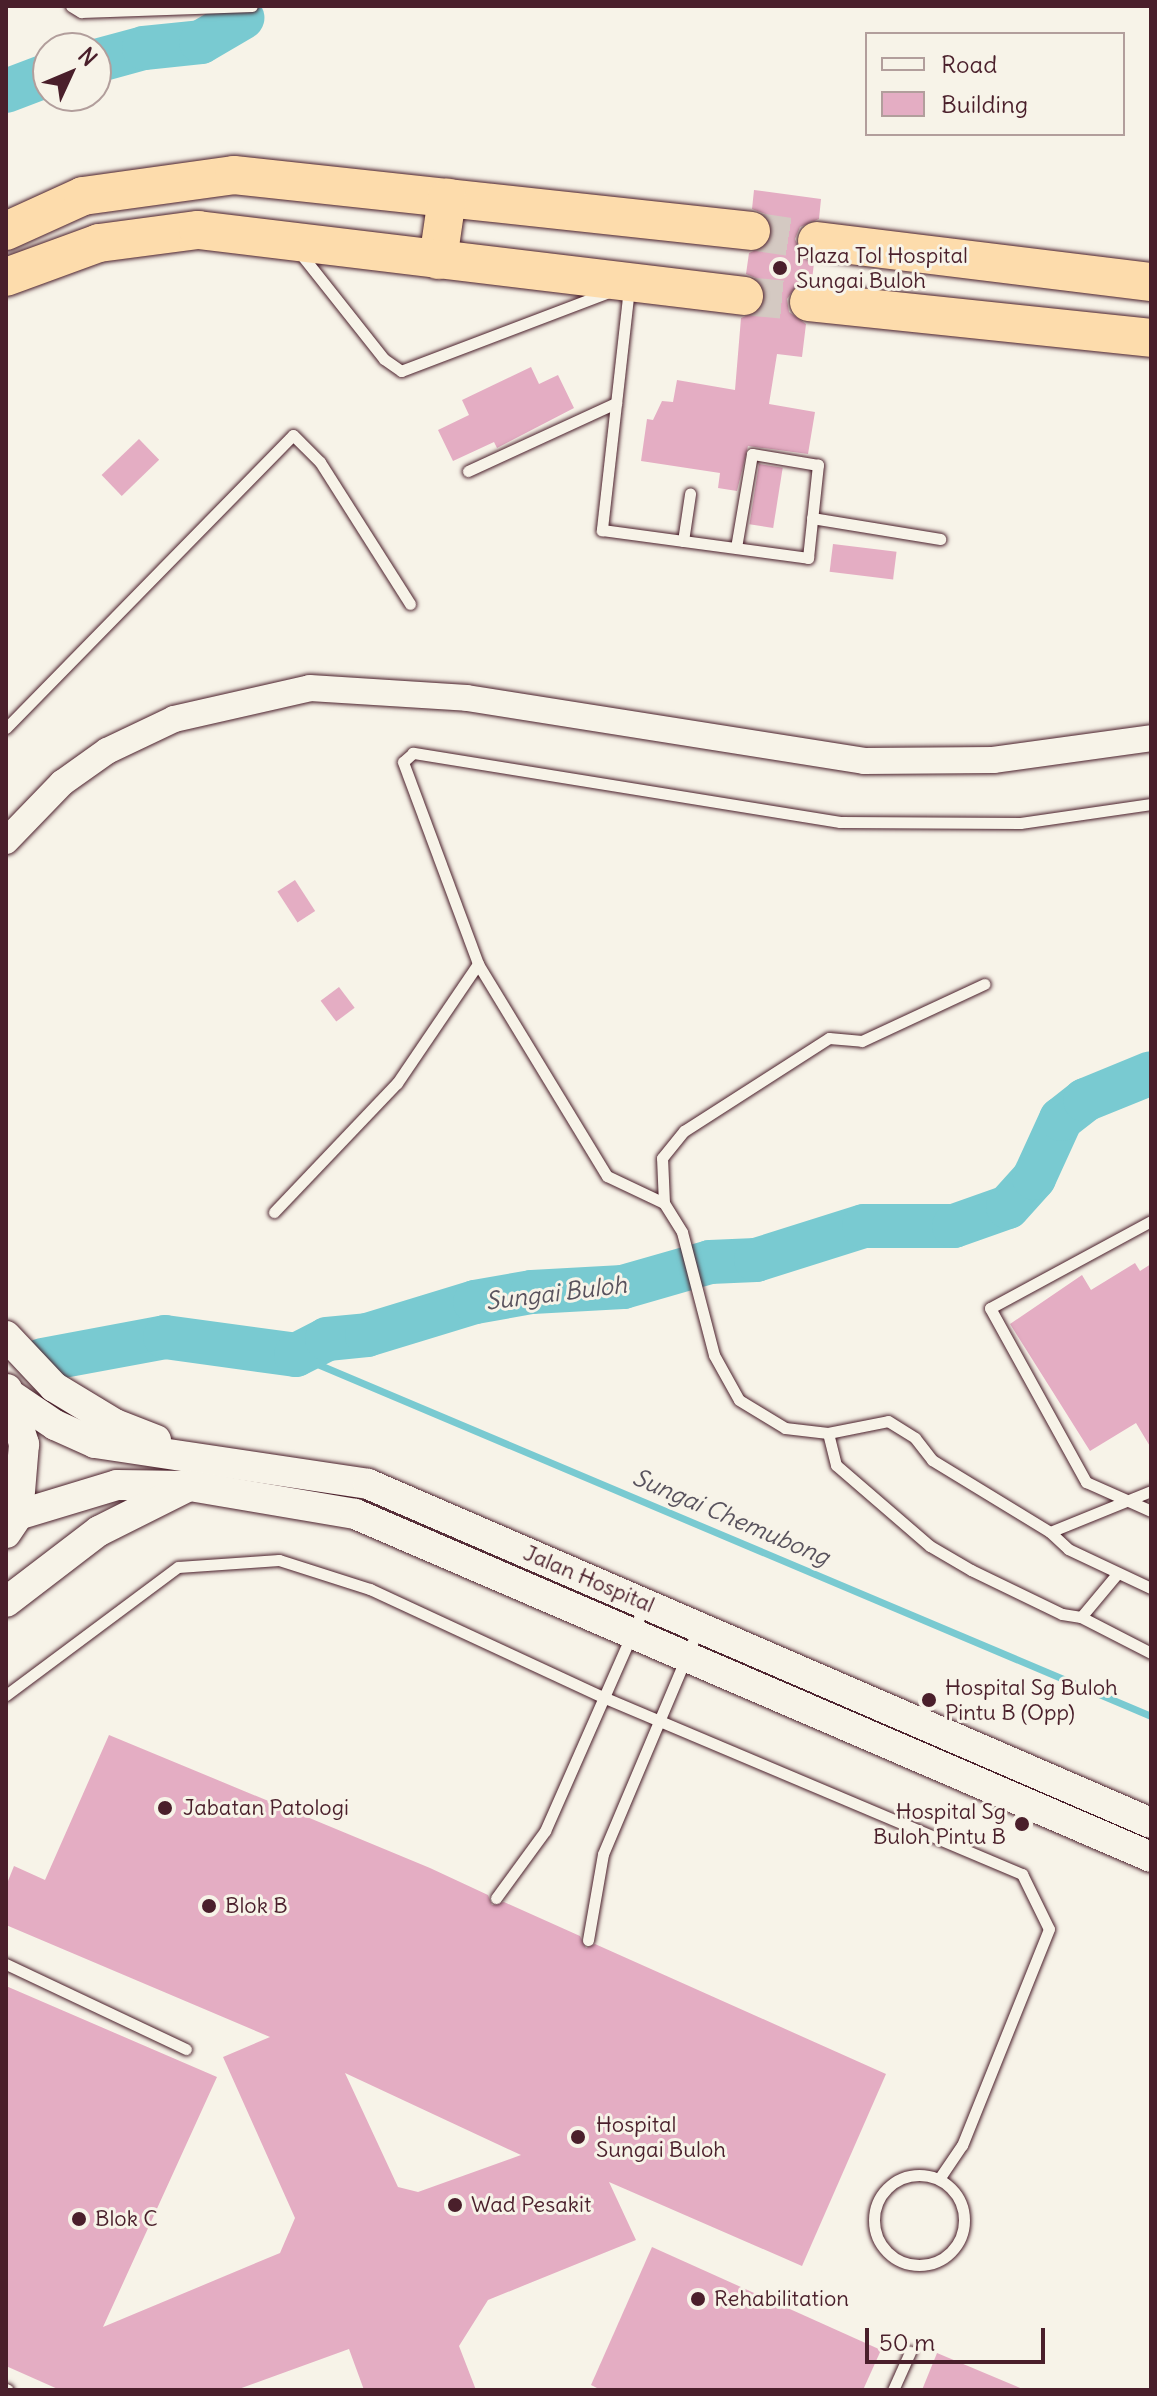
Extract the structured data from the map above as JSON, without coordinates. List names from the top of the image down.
{
  "streets": {
    "main road": ["Jalan Hospital"]
  },
  "water": ["Sungai Buloh", "Sungai Chemubong"],
  "places": [
    "Plaza Tol Hospital Sungai Buloh",
    "Hospital Sg Buloh Pintu B (Opp)",
    "Jabatan Patologi",
    "Hospital Sg Buloh Pintu B",
    "Blok B",
    "Hospital Sungai Buloh",
    "Wad Pesakit",
    "Blok C",
    "Rehabilitation"
  ],
  "legend": ["Road", "Building"],
  "scale_bar": "50 m",
  "north": "top right"
}
